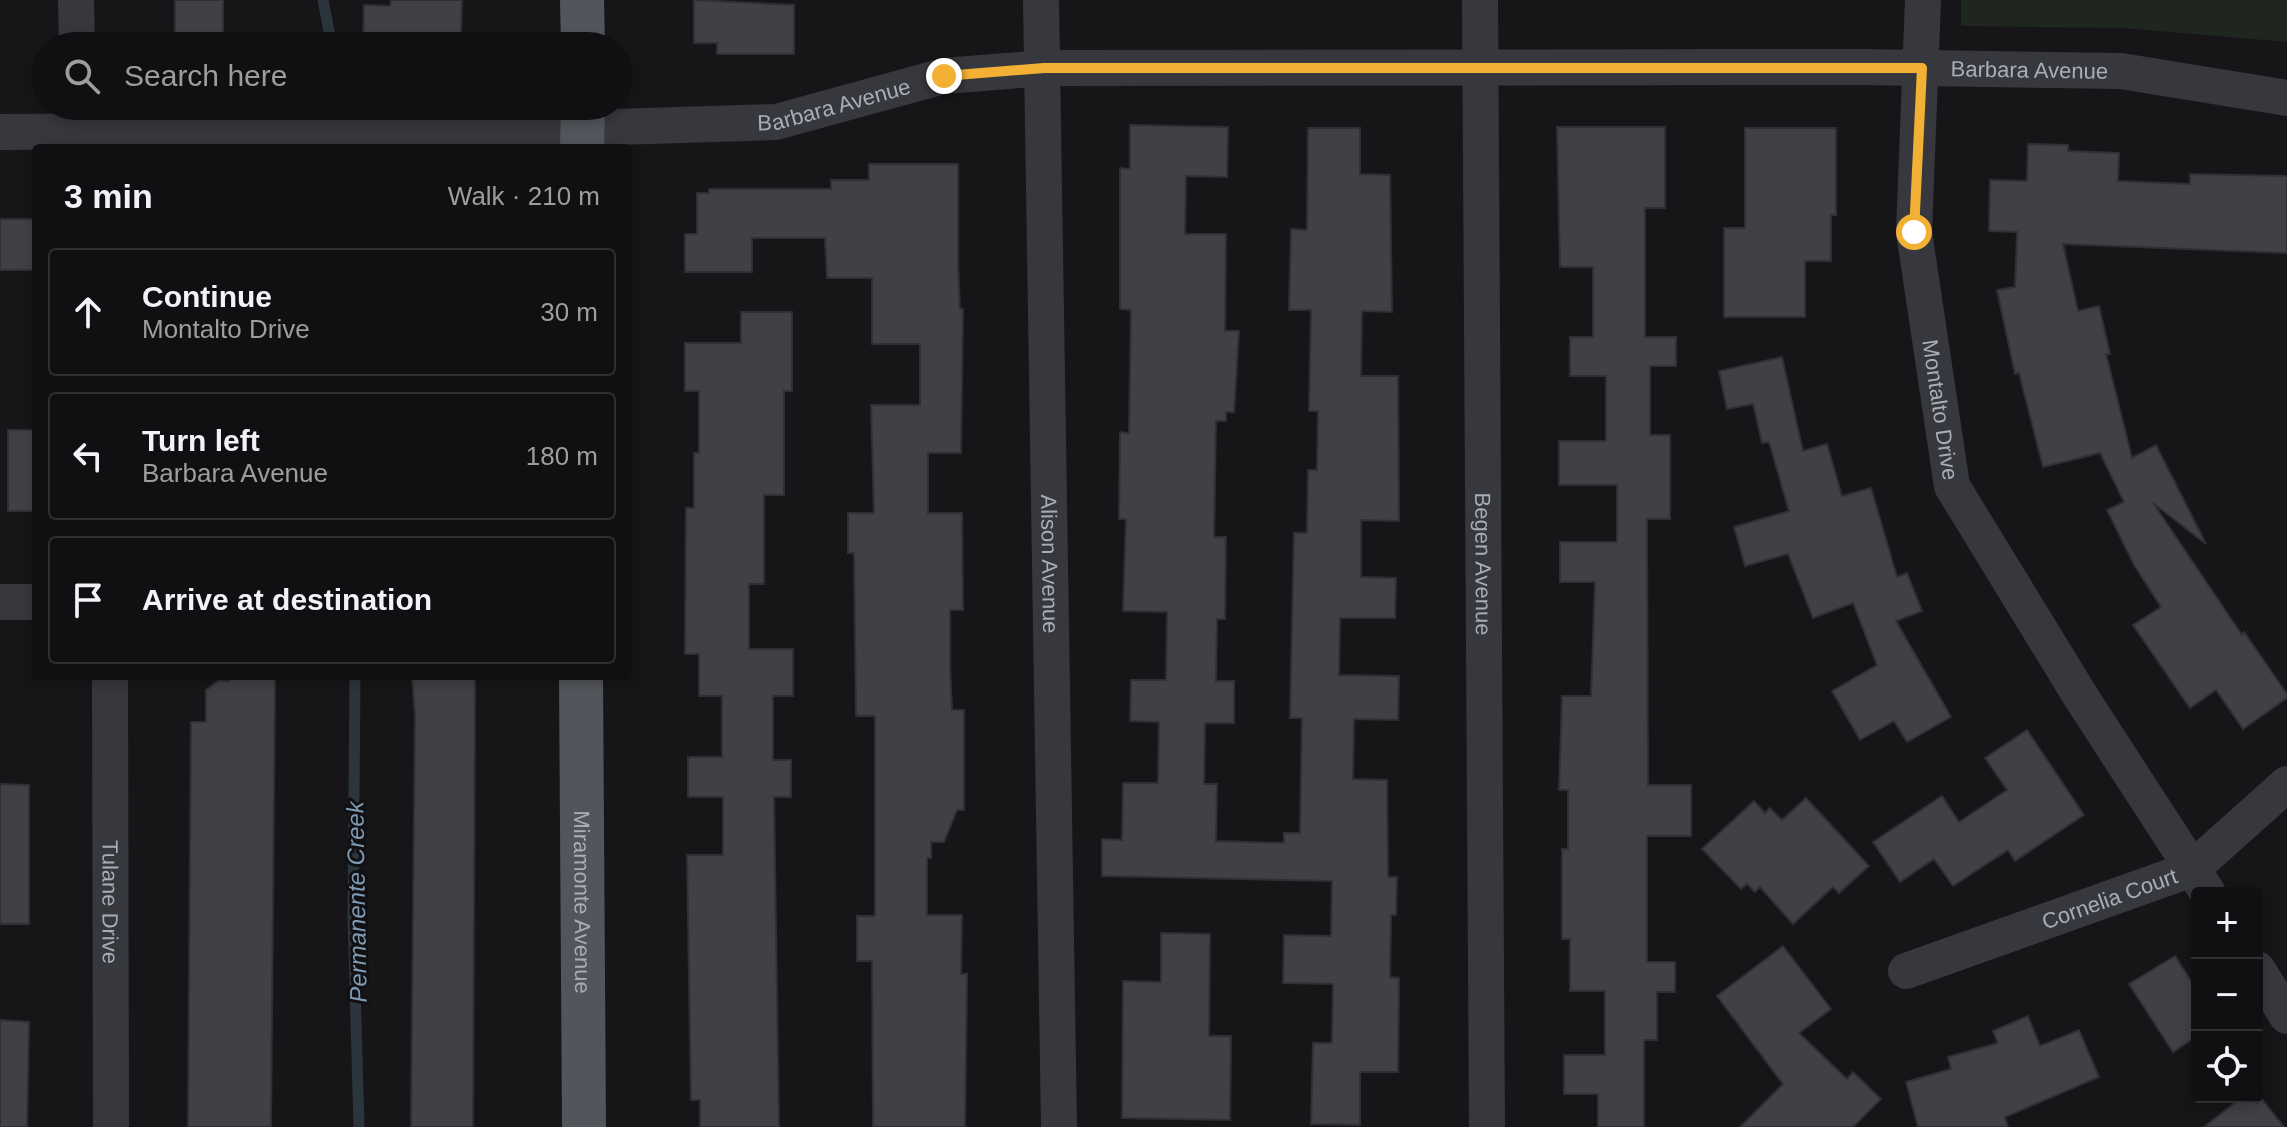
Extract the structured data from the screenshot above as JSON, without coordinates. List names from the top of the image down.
{
  "streets": {
    "main road": ["Miramonte Avenue"],
    "street": [
      "Barbara Avenue",
      "Montalto Drive",
      "Alison Avenue",
      "Begen Avenue",
      "Cornelia Court",
      "Tulane Drive"
    ]
  },
  "crossings": [
    ["Barbara Avenue", "Montalto Drive"],
    ["Barbara Avenue", "Alison Avenue"],
    ["Barbara Avenue", "Begen Avenue"],
    ["Montalto Drive", "Cornelia Court"]
  ],
  "water": ["Permanente Creek"],
  "page": {
    "search": "Search here",
    "heading": ["3 min", "Walk · 210 m"],
    "list": [
      ["Continue", "Montalto Drive", "30 m"],
      ["Turn left", "Barbara Avenue", "180 m"],
      "Arrive at destination"
    ],
    "map_buttons": ["+", "−"]
  }
}
